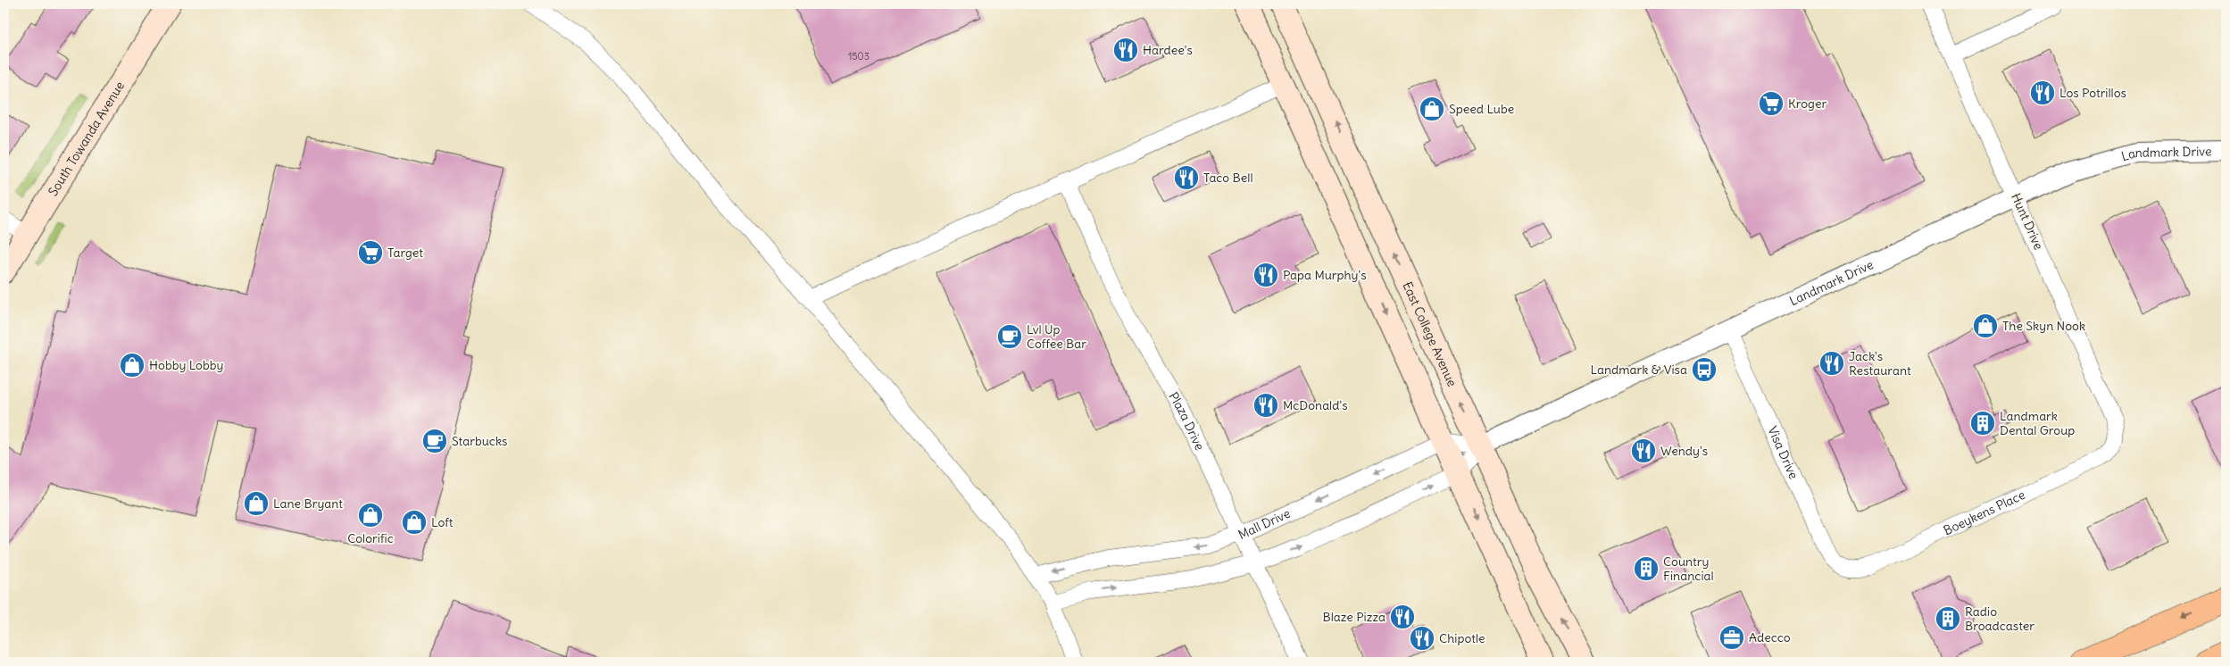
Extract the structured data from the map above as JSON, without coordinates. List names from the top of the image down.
{
  "streets": {
    "main road": ["South Towanda Avenue", "East College Avenue"],
    "street": [
      "Landmark Drive",
      "Hunt Drive",
      "Plaza Drive",
      "Visa Drive",
      "Boeykens Place",
      "Mall Drive"
    ]
  },
  "crossings": [
    ["Landmark Drive", "Hunt Drive"],
    ["Landmark Drive", "East College Avenue"],
    ["Landmark Drive", "Visa Drive"],
    ["Hunt Drive", "Boeykens Place"],
    ["Plaza Drive", "Mall Drive"],
    ["Visa Drive", "Boeykens Place"]
  ],
  "places": {
    "restaurant": [
      "Hardee's",
      "Los Potrillos",
      "Taco Bell",
      "Papa Murphy's",
      "Jack's Restaurant",
      "McDonald's",
      "Wendy's",
      "Blaze Pizza",
      "Chipotle"
    ],
    "supermarket": ["Kroger", "Target"],
    "shop": [
      "Speed Lube",
      "The Skyn Nook",
      "Hobby Lobby",
      "Lane Bryant",
      "Colorific",
      "Loft"
    ],
    "cafe": ["Lvl Up Coffee Bar", "Starbucks"],
    "bus stop": ["Landmark & Visa"],
    "building": ["Landmark Dental Group", "Country Financial", "Radio Broadcaster"],
    "office": ["Adecco"]
  },
  "house_numbers": ["1503"]
}
